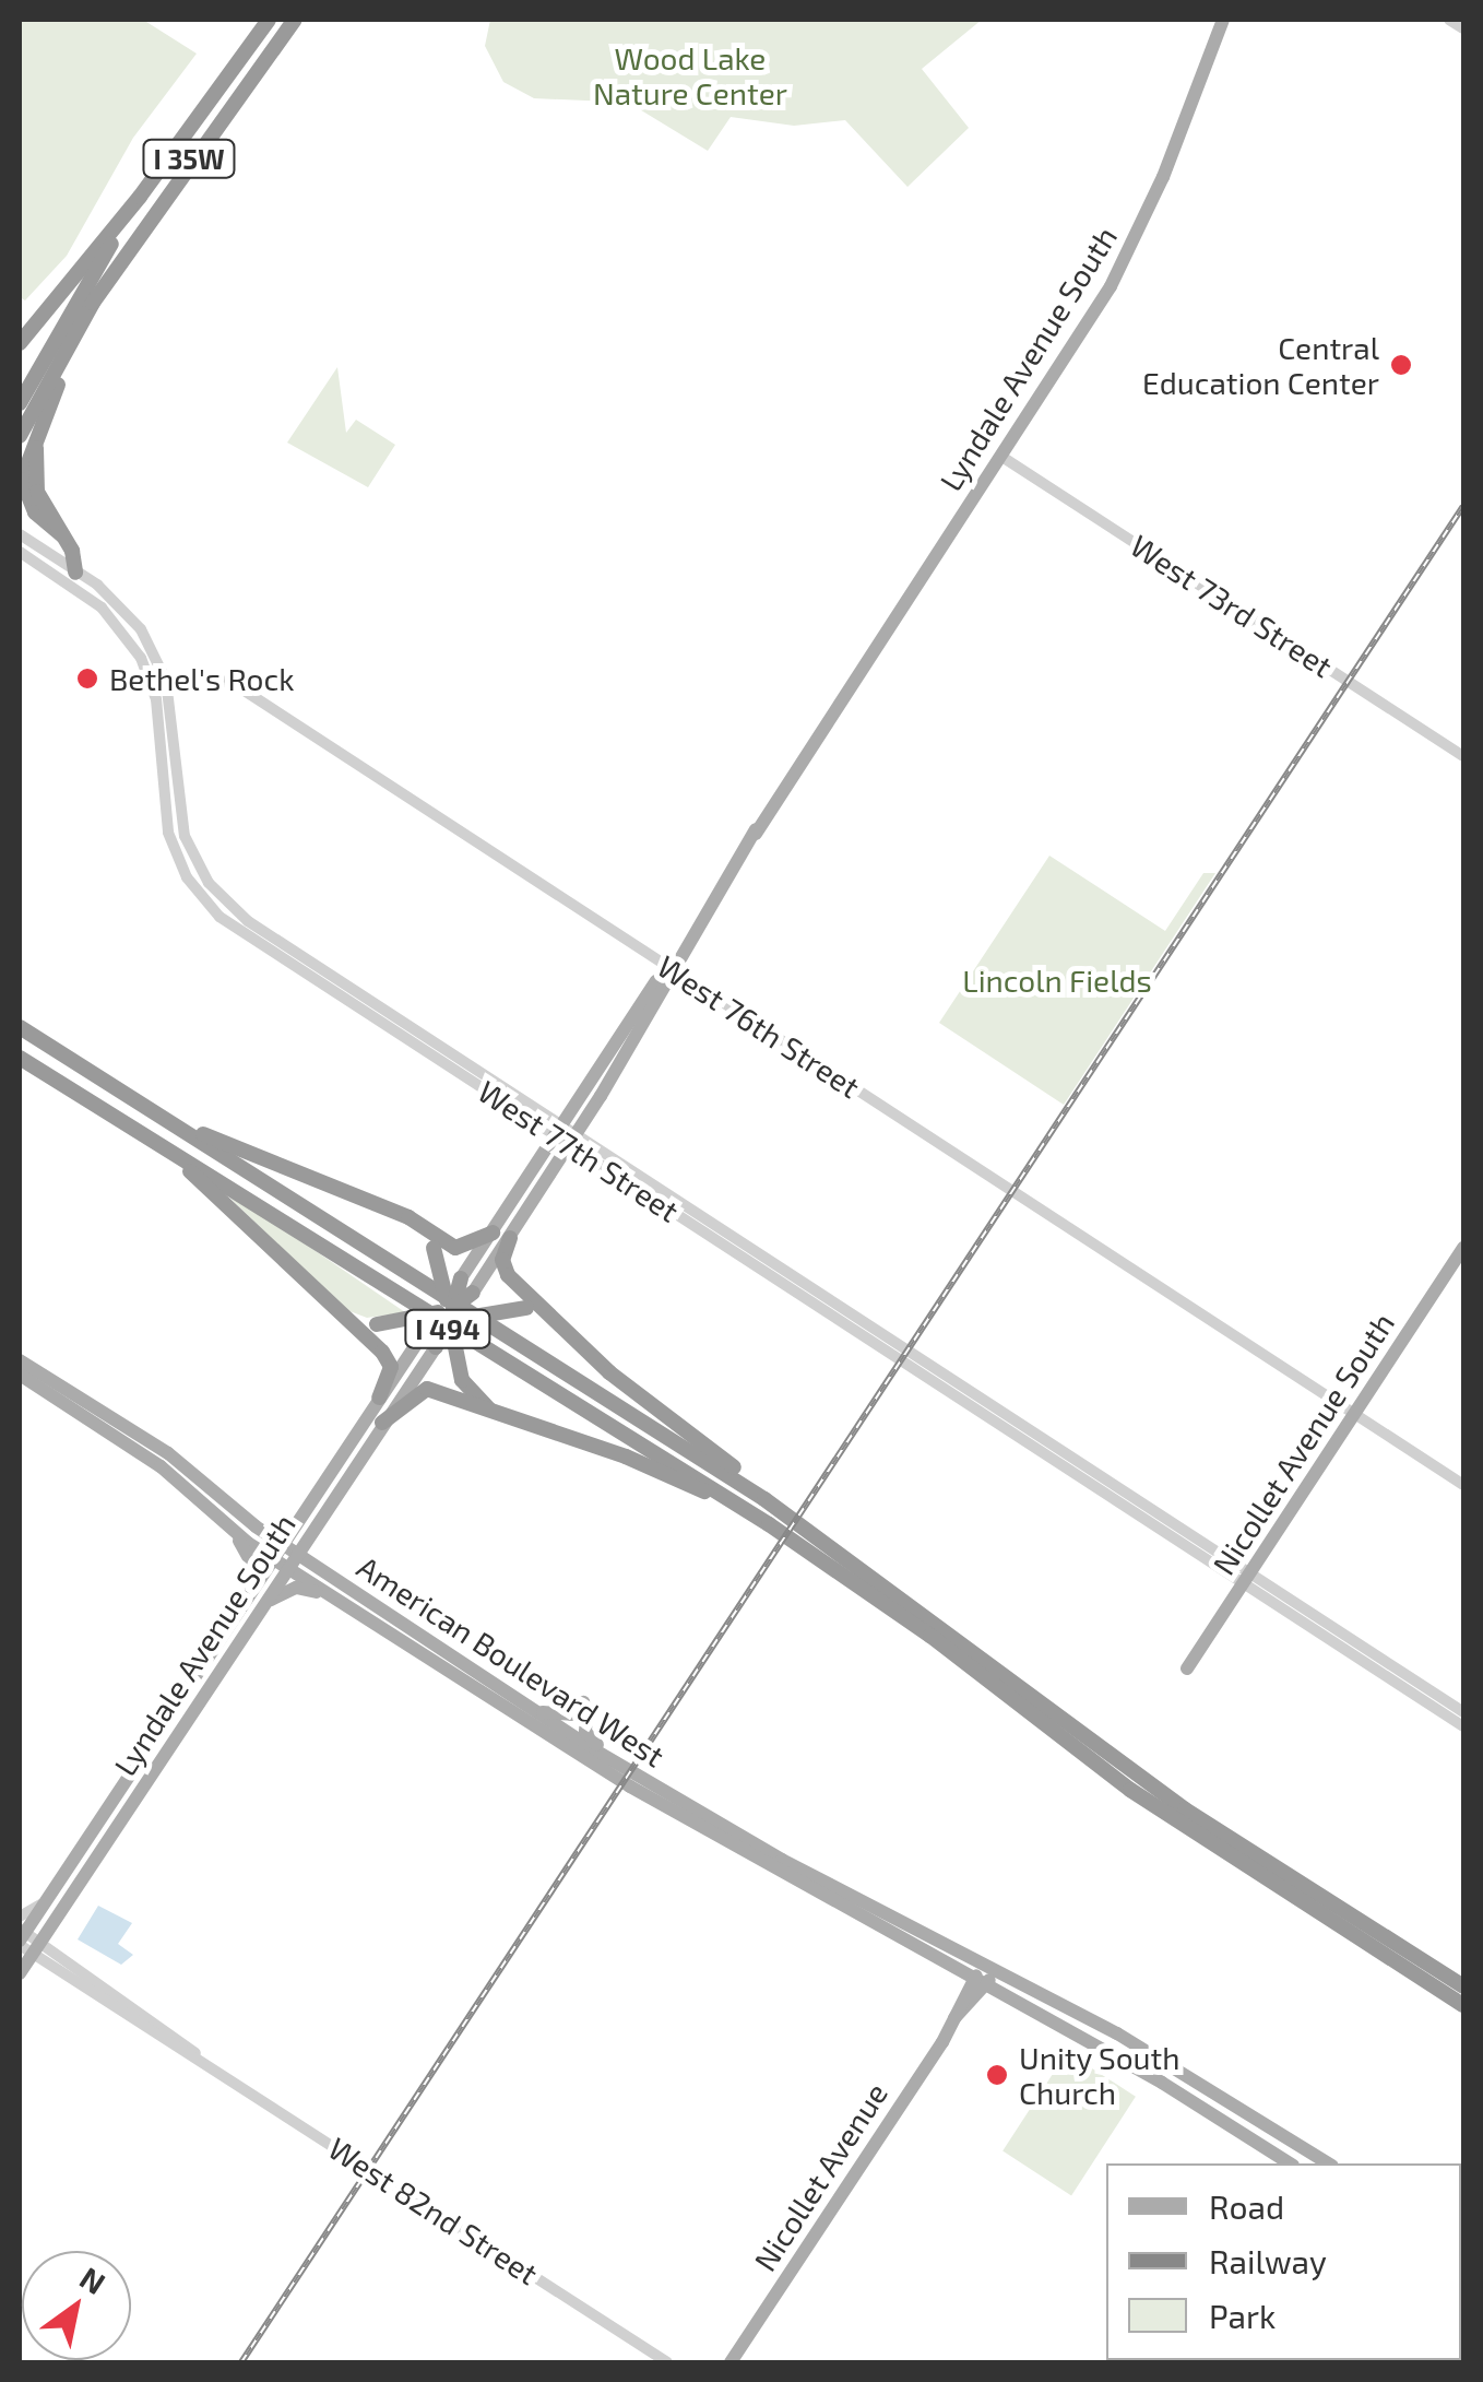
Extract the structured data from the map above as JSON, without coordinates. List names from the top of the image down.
{
  "streets": {
    "highway": ["I 35W", "I 494"],
    "main road": [
      "Lyndale Avenue South",
      "Nicollet Avenue South",
      "American Boulevard West",
      "Nicollet Avenue"
    ],
    "street": [
      "West 73rd Street",
      "West 76th Street",
      "West 77th Street",
      "West 82nd Street"
    ]
  },
  "crossings": [
    ["Lyndale Avenue South", "West 73rd Street"],
    ["Lyndale Avenue South", "West 76th Street"],
    ["Lyndale Avenue South", "West 77th Street"],
    ["Lyndale Avenue South", "American Boulevard West"],
    ["Lyndale Avenue South", "West 82nd Street"],
    ["West 76th Street", "West 77th Street"],
    ["West 76th Street", "Nicollet Avenue South"],
    ["West 77th Street", "Nicollet Avenue South"],
    ["American Boulevard West", "Nicollet Avenue"]
  ],
  "parks": ["Wood Lake Nature Center", "Lincoln Fields"],
  "places": ["Central Education Center", "Bethel's Rock", "Unity South Church"],
  "legend": ["Road", "Railway", "Park"],
  "north": "top right"
}
